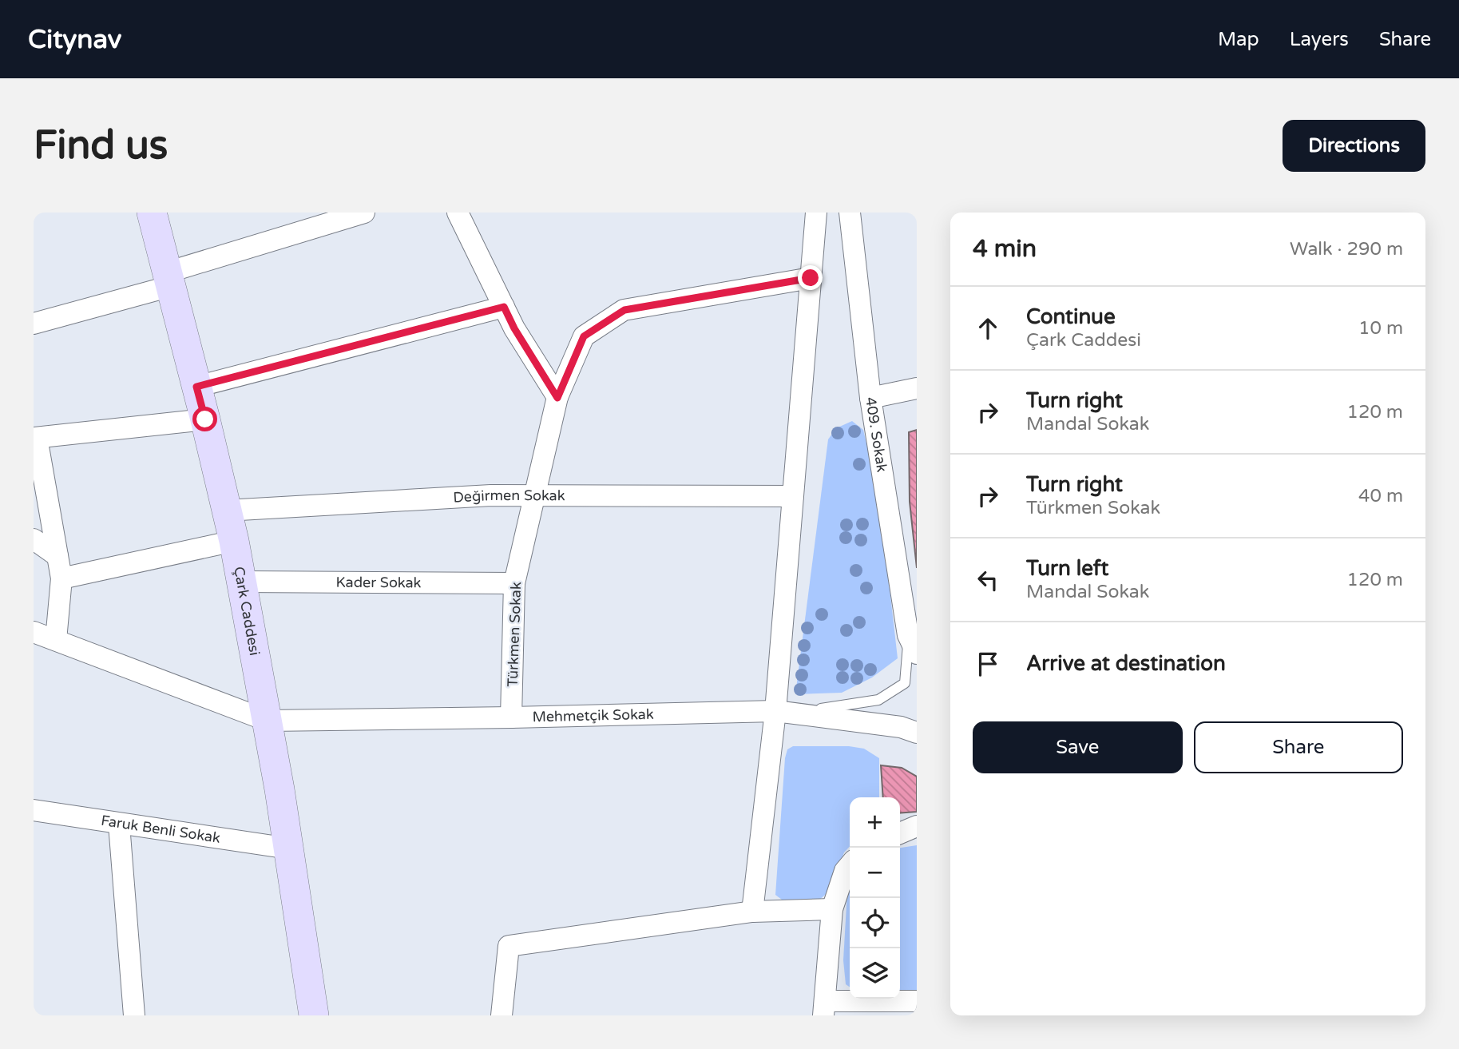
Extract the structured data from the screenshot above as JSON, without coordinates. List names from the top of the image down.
{
  "streets": {
    "main road": ["Çark Caddesi"],
    "street": [
      "409. Sokak",
      "Değirmen Sokak",
      "Kader Sokak",
      "Türkmen Sokak",
      "Mehmetçik Sokak",
      "Faruk Benli Sokak"
    ]
  },
  "crossings": [
    ["Değirmen Sokak", "Çark Caddesi"],
    ["Değirmen Sokak", "Türkmen Sokak"],
    ["Kader Sokak", "Çark Caddesi"],
    ["Kader Sokak", "Türkmen Sokak"],
    ["Çark Caddesi", "Mehmetçik Sokak"],
    ["Çark Caddesi", "Faruk Benli Sokak"],
    ["Türkmen Sokak", "Mehmetçik Sokak"]
  ],
  "page": {
    "header": "Citynav",
    "nav": ["Map", "Layers", "Share"],
    "buttons": [
      "Directions",
      ["Save", "Share"]
    ],
    "title": "Find us",
    "heading": ["4 min", "Walk · 290 m"],
    "list": [
      ["Continue", "Çark Caddesi", "10 m"],
      ["Turn right", "Mandal Sokak", "120 m"],
      ["Turn right", "Türkmen Sokak", "40 m"],
      ["Turn left", "Mandal Sokak", "120 m"],
      "Arrive at destination"
    ],
    "map_buttons": ["+", "−"]
  }
}
